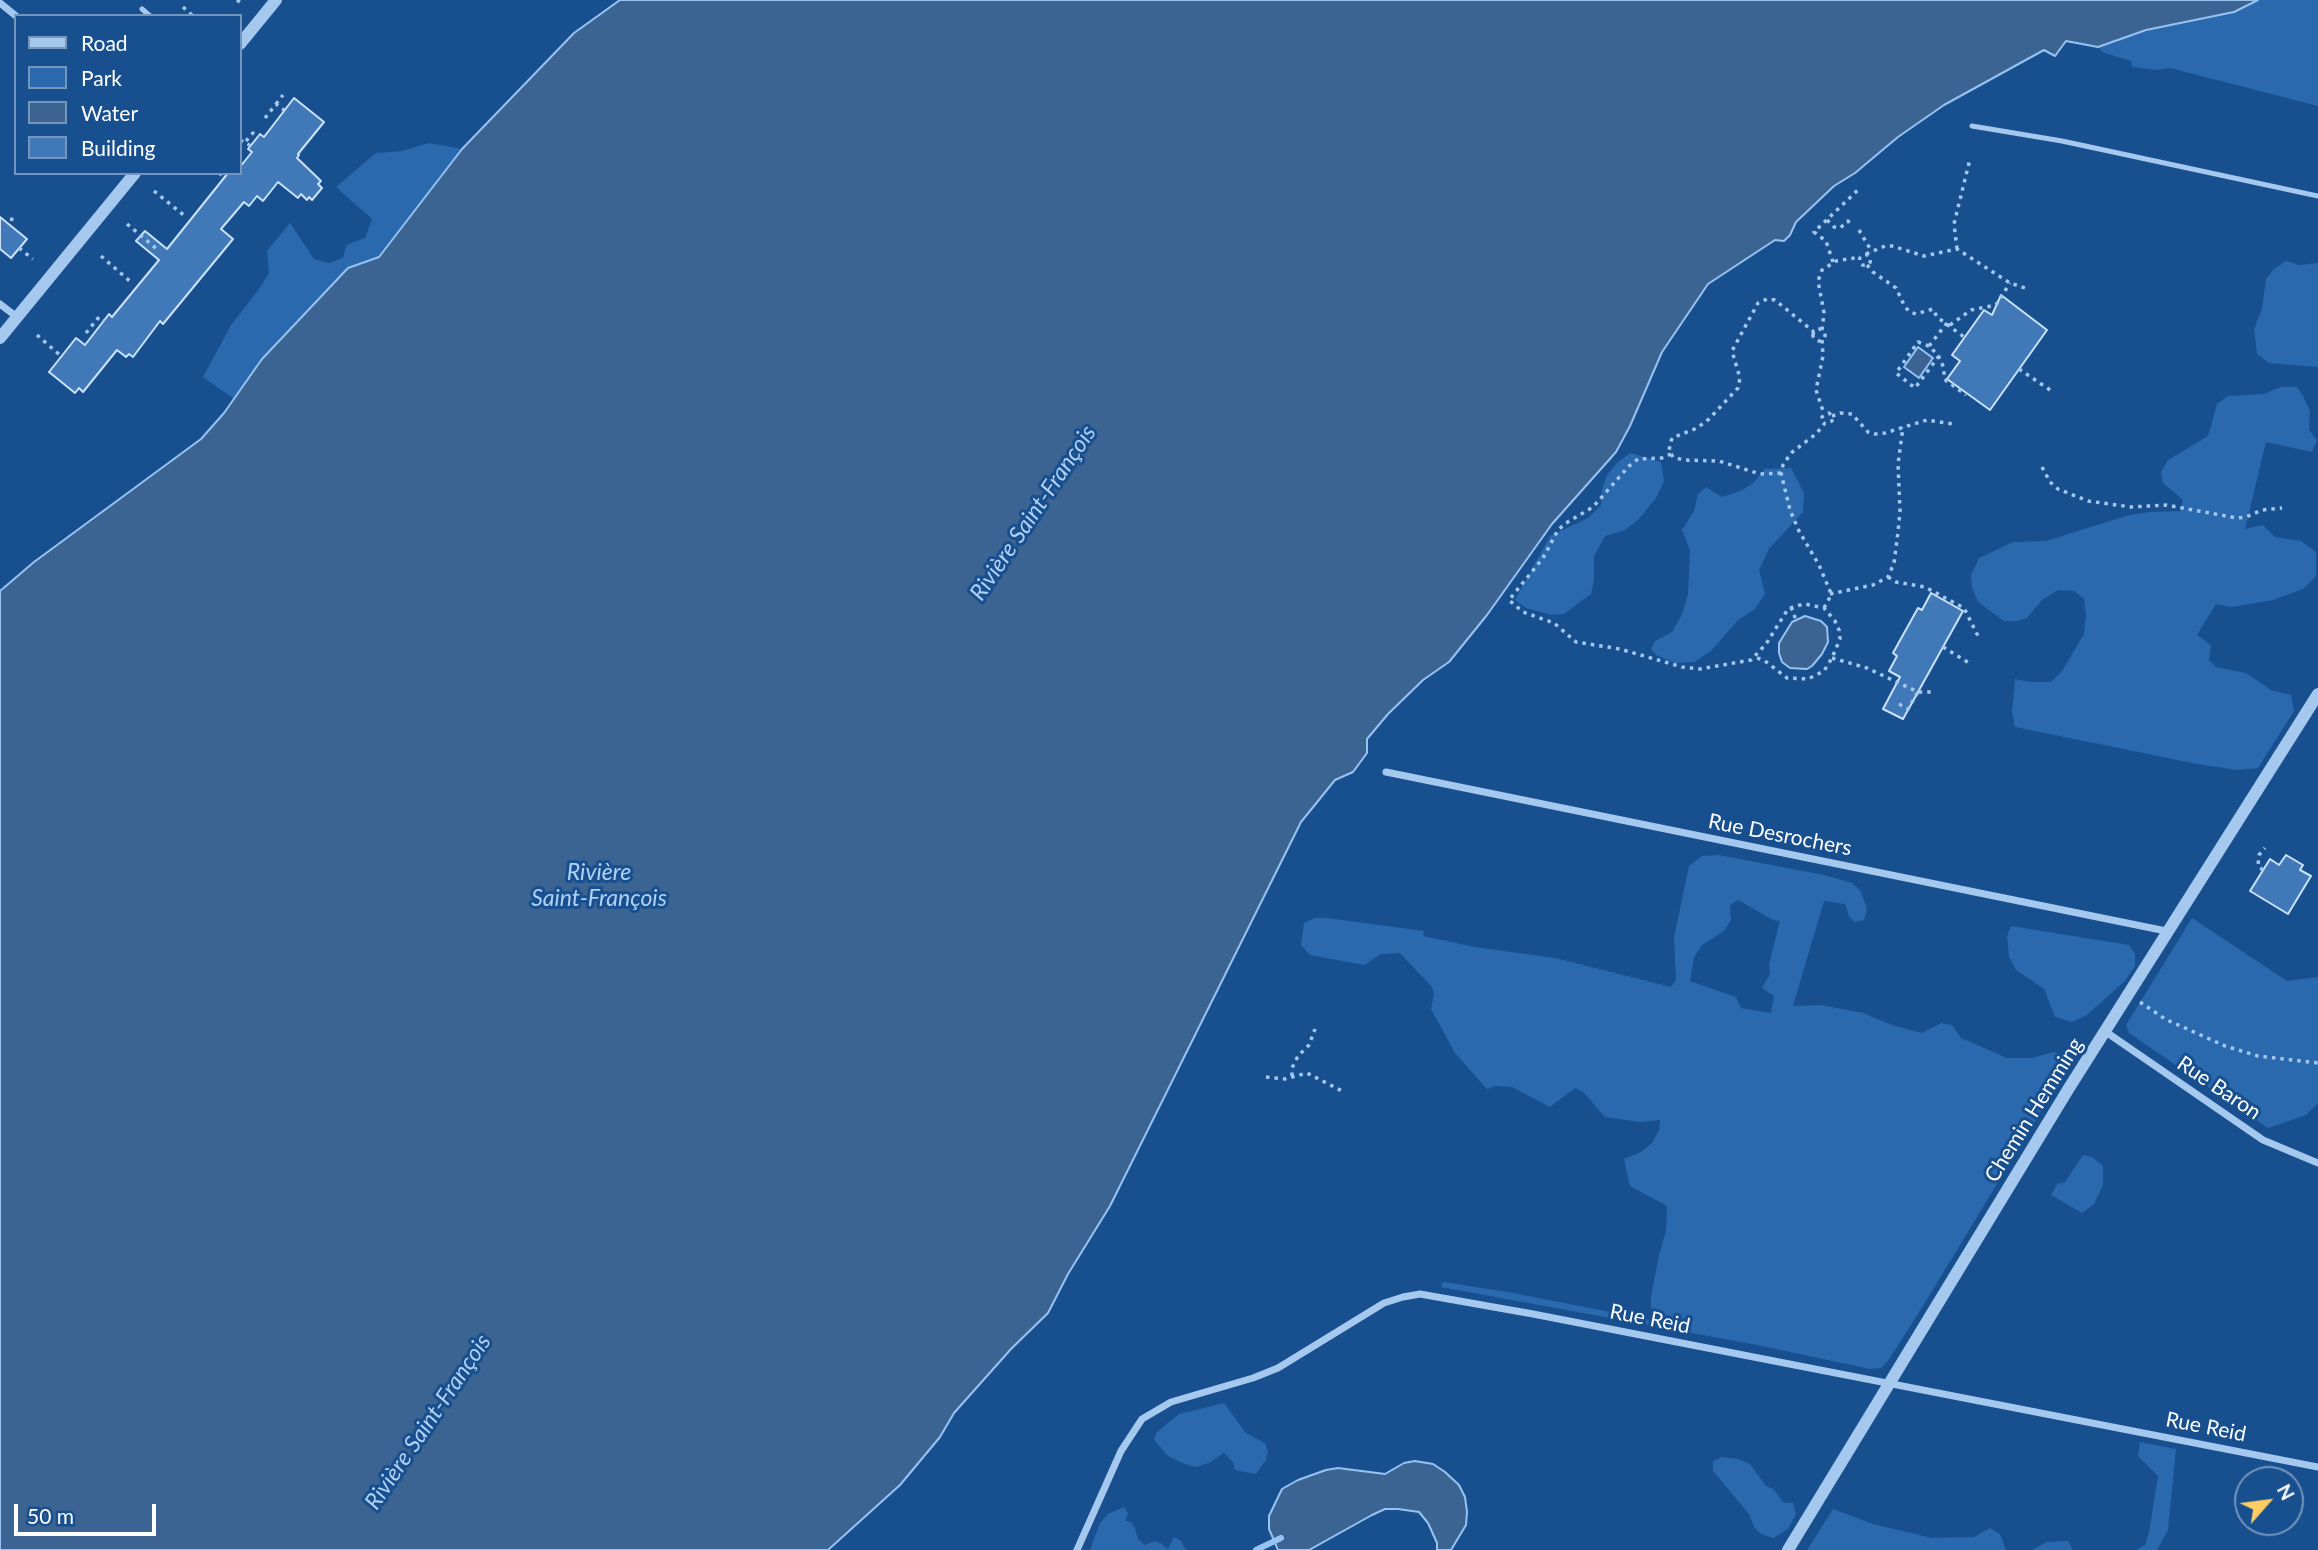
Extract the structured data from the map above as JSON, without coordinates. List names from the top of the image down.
{
  "streets": {
    "street": [
      "Rue Desrochers",
      "Rue Baron",
      "Chemin Hemming",
      "Rue Reid"
    ]
  },
  "crossings": [
    ["Rue Desrochers", "Chemin Hemming"],
    ["Rue Baron", "Chemin Hemming"],
    ["Chemin Hemming", "Rue Reid"]
  ],
  "water": ["Rivière Saint-François"],
  "legend": [
    "Road",
    "Park",
    "Water",
    "Building"
  ],
  "scale_bar": "50 m",
  "north": "top right"
}
